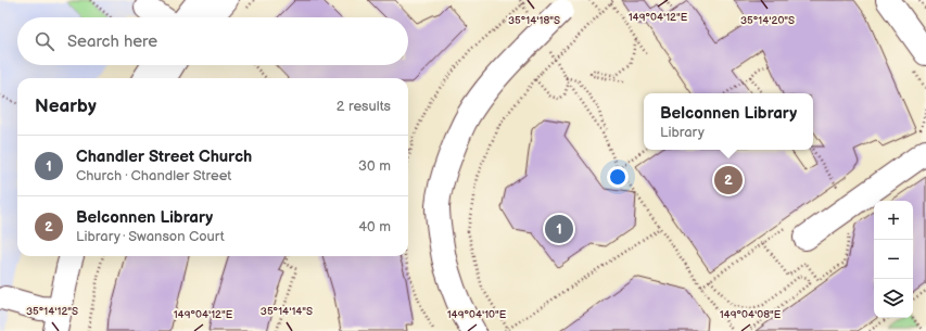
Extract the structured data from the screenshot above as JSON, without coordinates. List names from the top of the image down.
{
  "page": {
    "search": "Search here",
    "heading": ["Nearby", "2 results"],
    "popup": ["Belconnen Library", "Library"],
    "list": [
      {
        "mark": "1",
        "name": "Chandler Street Church",
        "note": "Church · Chandler Street",
        "value": "30 m"
      },
      {
        "mark": "2",
        "name": "Belconnen Library",
        "note": "Library · Swanson Court",
        "value": "40 m"
      }
    ],
    "pins": ["2", "1"],
    "map_buttons": ["+", "−"]
  },
  "coordinates": [
    "149°04'12\"E",
    "35°14'18\"S",
    "35°14'20\"S",
    "35°14'12\"S",
    "35°14'14\"S",
    "149°04'10\"E",
    "149°04'08\"E"
  ]
}
